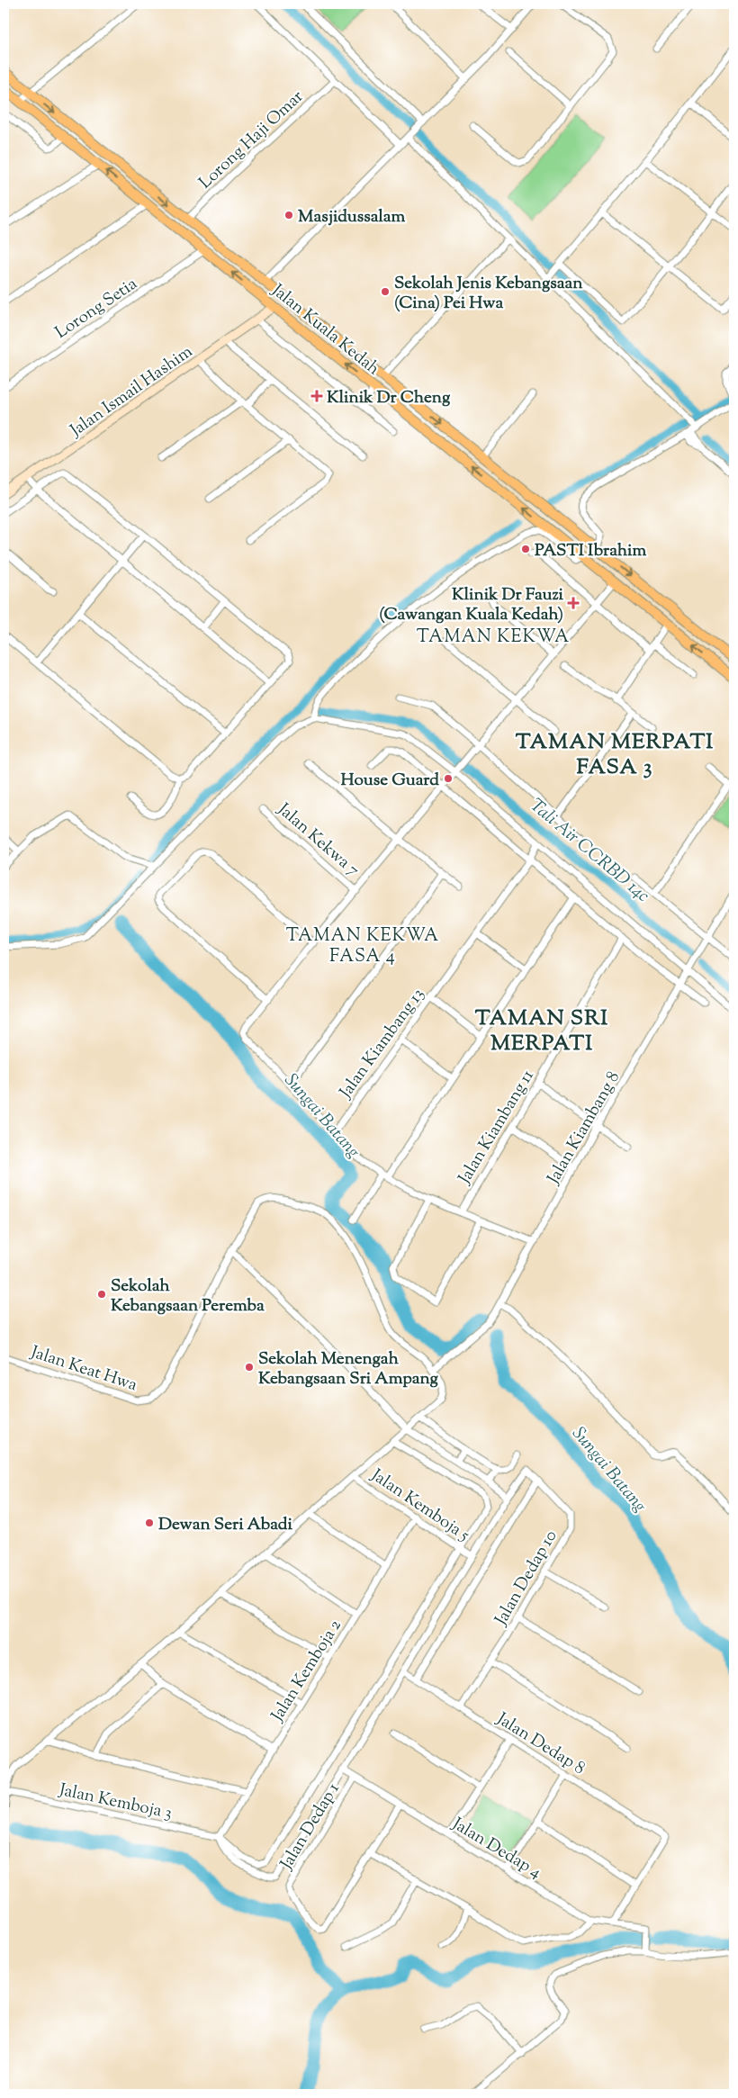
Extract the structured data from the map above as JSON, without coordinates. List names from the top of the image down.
{
  "streets": {
    "main road": ["Jalan Kuala Kedah"],
    "street": [
      "Lorong Haji Omar",
      "Lorong Setia",
      "Jalan Ismail Hashim",
      "Jalan Kekwa 7",
      "Jalan Kiambang 13",
      "Jalan Kiambang 11",
      "Jalan Kiambang 8",
      "Jalan Keat Hwa",
      "Jalan Kemboja 5",
      "Jalan Dedap 10",
      "Jalan Kemboja 2",
      "Jalan Dedap 8",
      "Jalan Kemboja 3",
      "Jalan Dedap 1",
      "Jalan Dedap 4"
    ]
  },
  "crossings": [
    ["Lorong Haji Omar", "Jalan Kuala Kedah"],
    ["Lorong Setia", "Jalan Kuala Kedah"],
    ["Jalan Kuala Kedah", "Jalan Ismail Hashim"],
    ["Jalan Kiambang 8", "Jalan Keat Hwa"],
    ["Jalan Kemboja 5", "Jalan Kemboja 2"],
    ["Jalan Dedap 10", "Jalan Dedap 8"],
    ["Jalan Kemboja 2", "Jalan Kemboja 3"],
    ["Jalan Dedap 1", "Jalan Dedap 4"]
  ],
  "districts": [
    "TAMAN KEKWA",
    "TAMAN MERPATI FASA 3",
    "TAMAN KEKWA FASA 4",
    "TAMAN SRI MERPATI"
  ],
  "water": ["Tali Air CCRBD 14c", "Sungai Batang"],
  "places": {
    "other": [
      "Masjidussalam",
      "Sekolah Jenis Kebangsaan (Cina) Pei Hwa",
      "PASTI Ibrahim",
      "House Guard",
      "Sekolah Kebangsaan Peremba",
      "Sekolah Menengah Kebangsaan Sri Ampang",
      "Dewan Seri Abadi"
    ],
    "health": ["Klinik Dr Cheng", "Klinik Dr Fauzi (Cawangan Kuala Kedah)"]
  }
}
